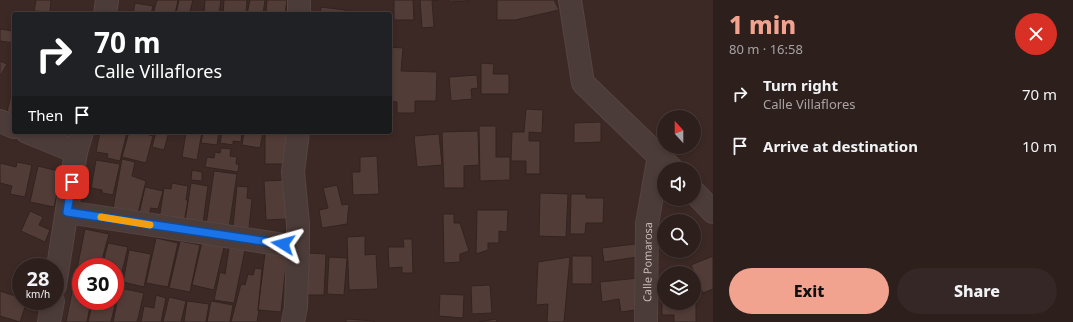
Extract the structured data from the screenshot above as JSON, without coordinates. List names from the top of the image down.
{
  "streets": {
    "street": ["Calle Pomarosa"]
  },
  "north": "top",
  "page": {
    "heading": ["1 min", "80 m · 16:58"],
    "turn": ["70 m", "Calle Villaflores"],
    "list": [
      {
        "name": "Turn right",
        "note": "Calle Villaflores",
        "value": "70 m"
      },
      {
        "name": "Arrive at destination",
        "value": "10 m"
      }
    ],
    "then": "Then",
    "speed": "28 km/h",
    "limit": "30",
    "buttons": ["Exit", "Share"]
  }
}
